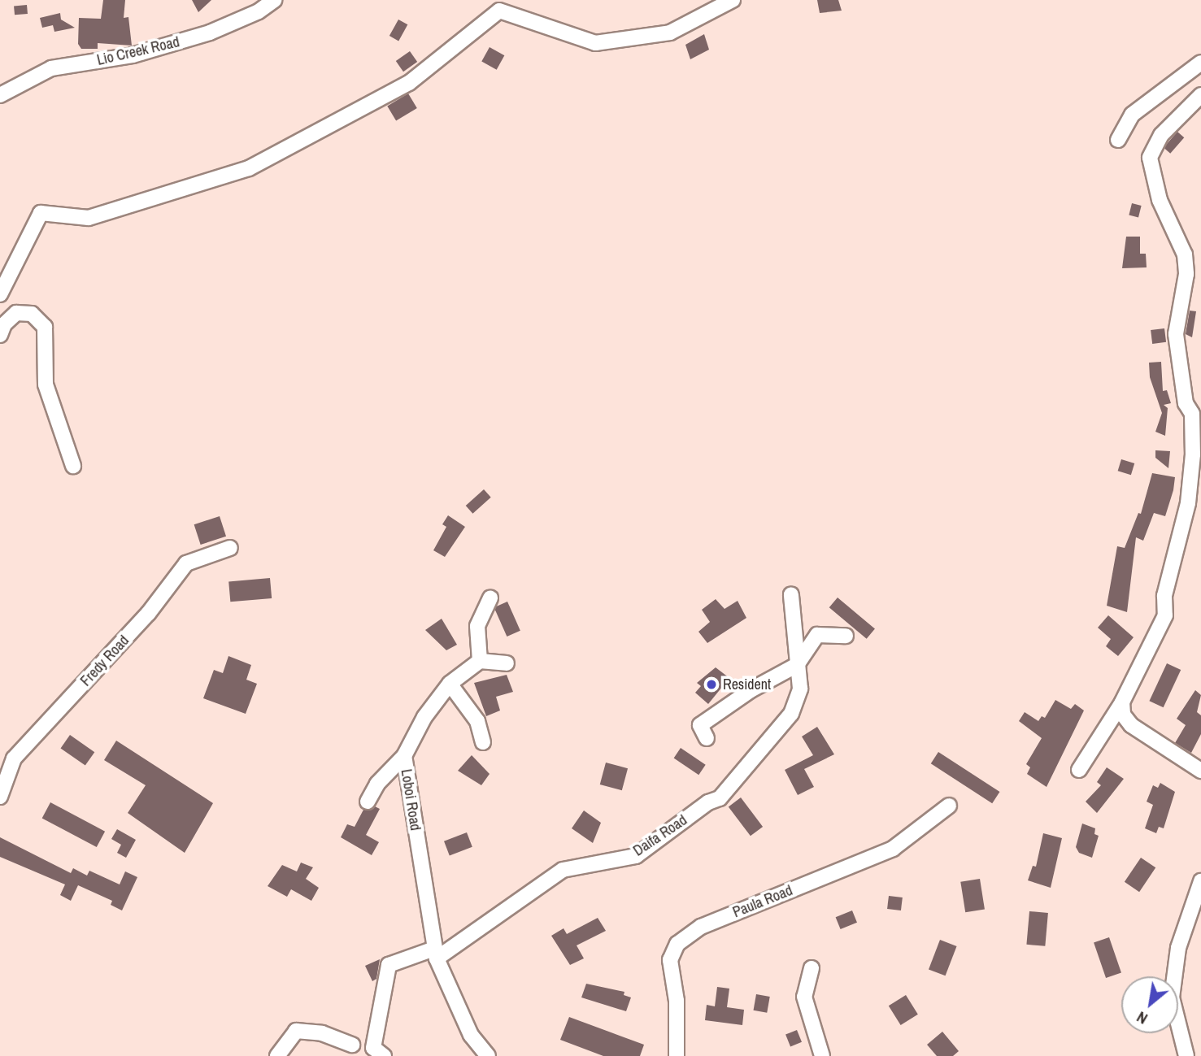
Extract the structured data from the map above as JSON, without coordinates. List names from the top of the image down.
{
  "streets": {
    "street": [
      "Lio Creek Road",
      "Fredy Road",
      "Loboi Road",
      "Daifa Road",
      "Paula Road"
    ]
  },
  "crossings": [
    ["Loboi Road", "Daifa Road"]
  ],
  "places": ["Resident"],
  "north": "bottom left"
}
